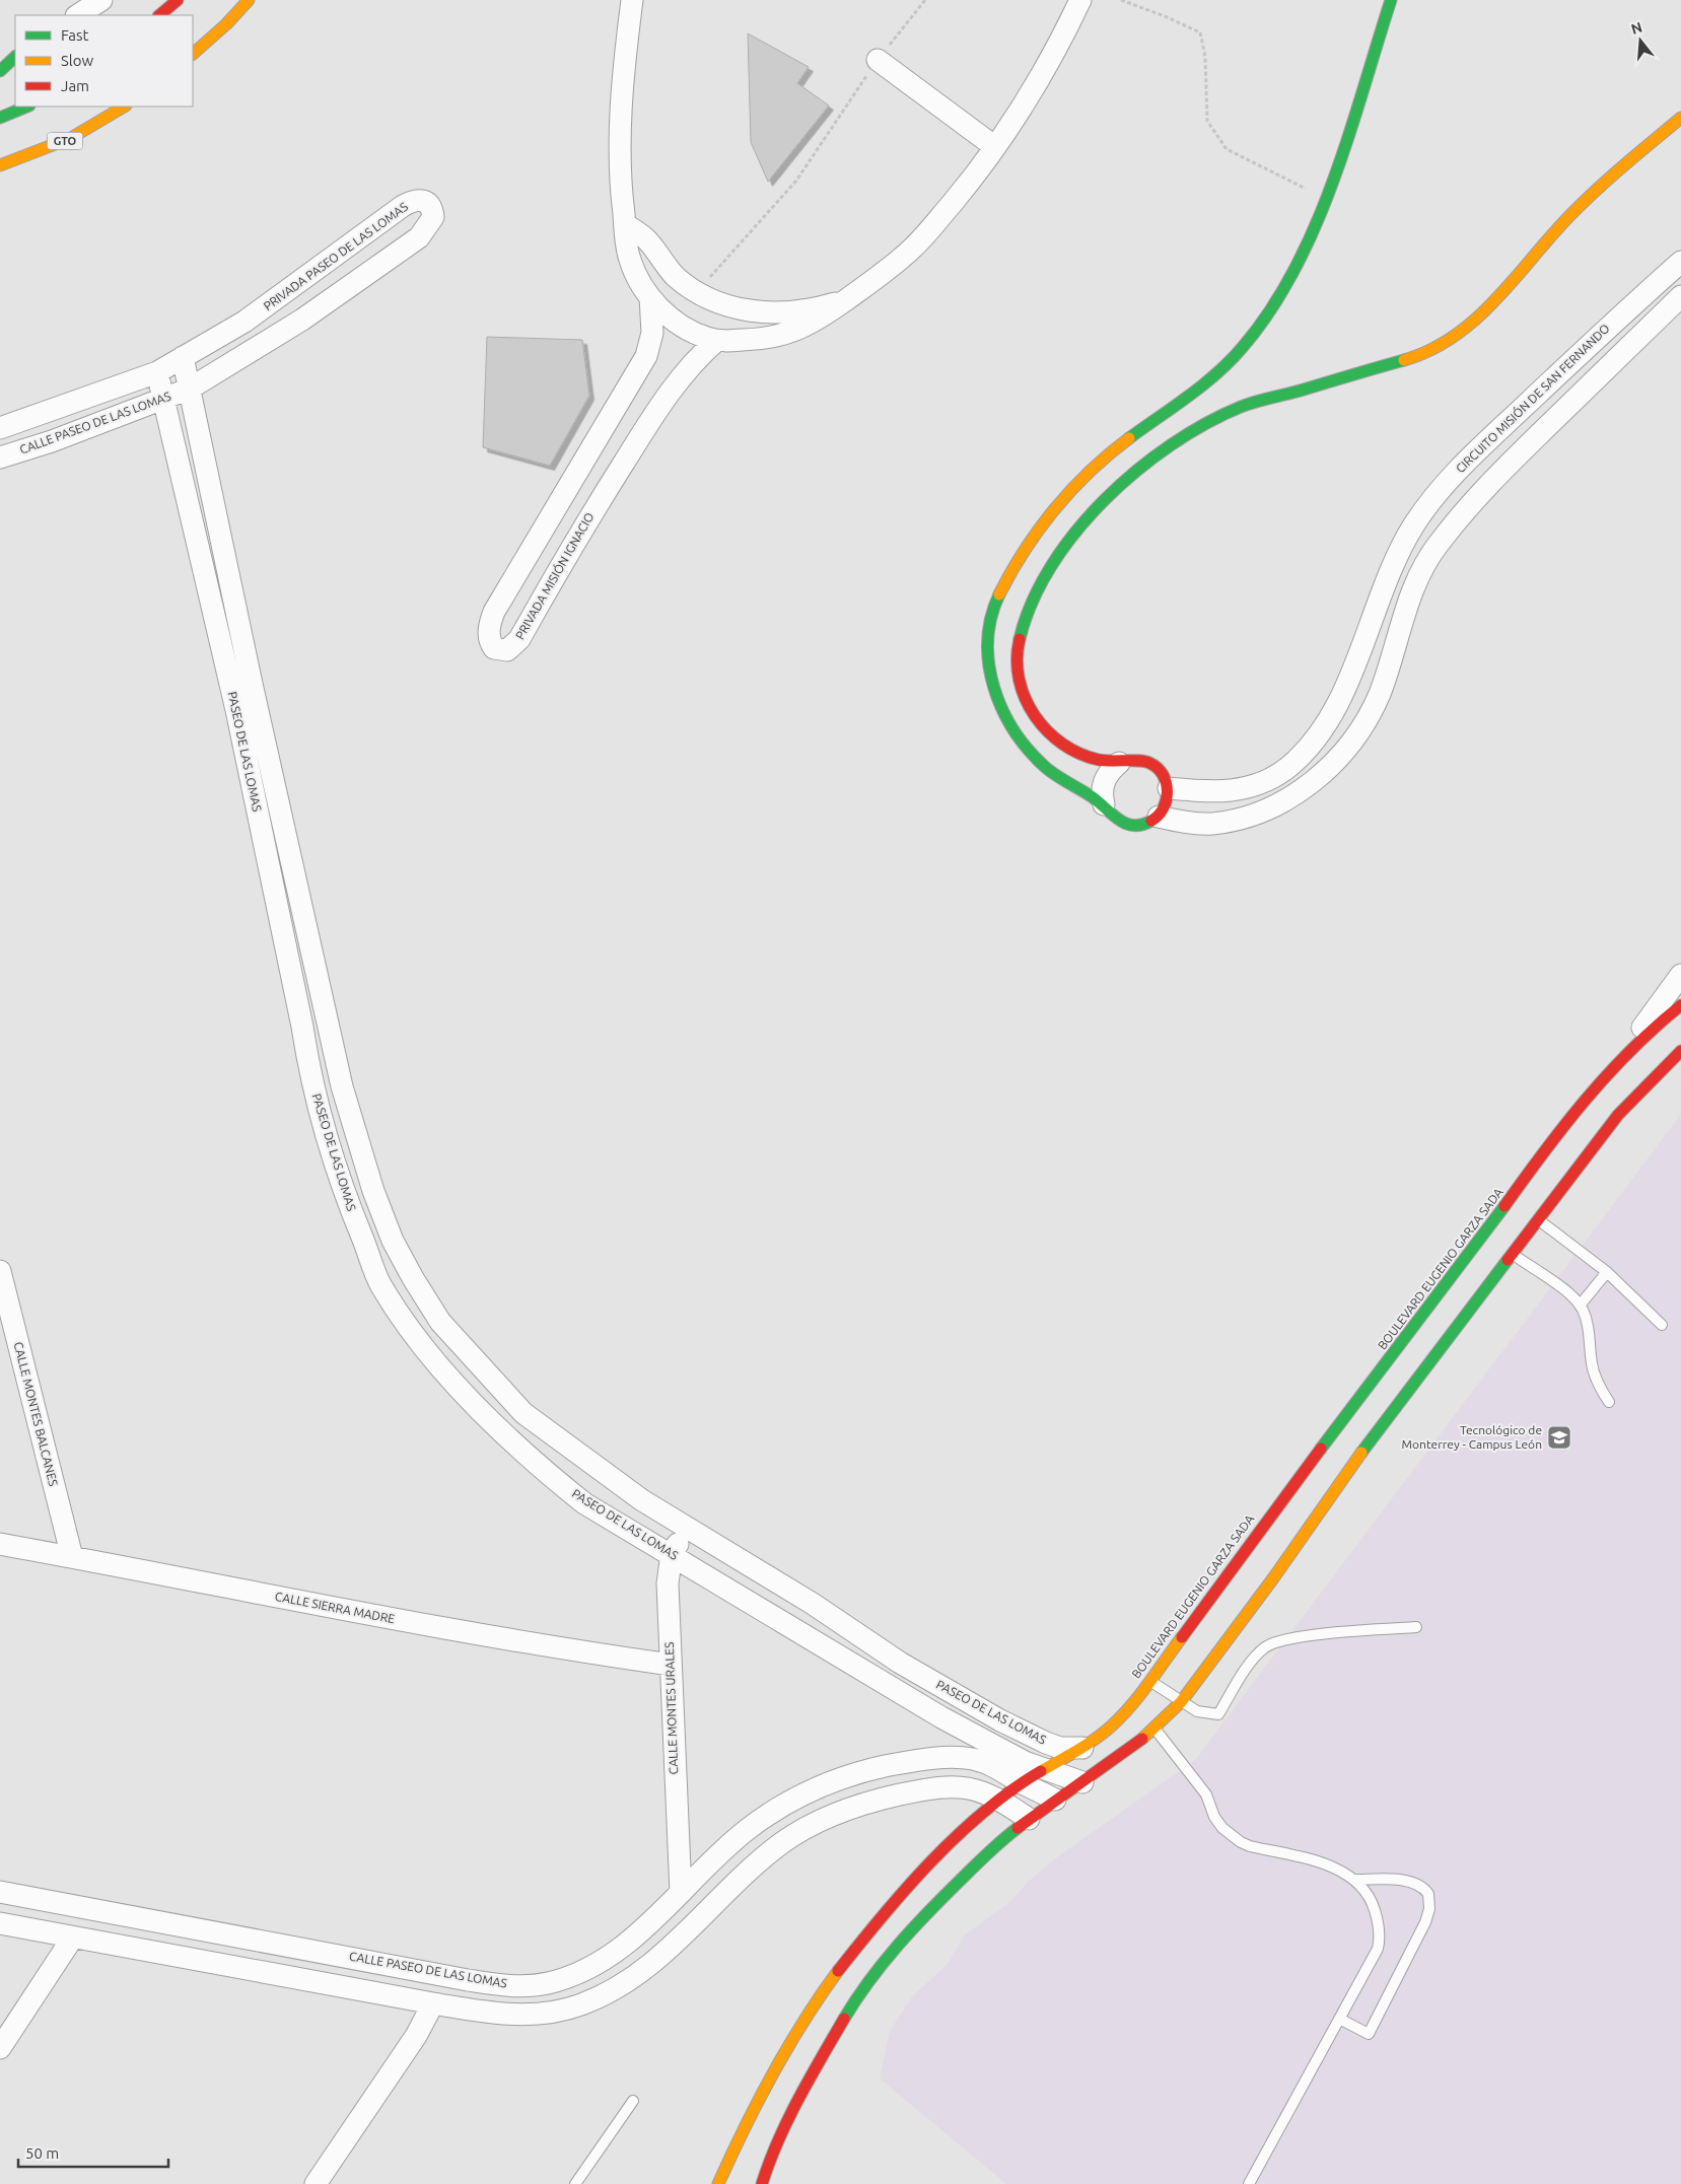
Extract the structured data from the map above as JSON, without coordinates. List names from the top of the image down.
{
  "streets": {
    "street": [
      "GTO",
      "PRIVADA PASEO DE LAS LOMAS",
      "CIRCUITO MISIÓN DE SAN FERNANDO",
      "CALLE PASEO DE LAS LOMAS",
      "PRIVADA MISIÓN IGNACIO",
      "PASEO DE LAS LOMAS",
      "BOULEVARD EUGENIO GARZA SADA",
      "CALLE MONTES BALCANES",
      "CALLE SIERRA MADRE",
      "CALLE MONTES URALES"
    ]
  },
  "crossings": [
    ["PRIVADA PASEO DE LAS LOMAS", "CALLE PASEO DE LAS LOMAS"],
    ["PRIVADA PASEO DE LAS LOMAS", "PASEO DE LAS LOMAS"],
    ["CALLE PASEO DE LAS LOMAS", "PASEO DE LAS LOMAS"],
    ["CALLE PASEO DE LAS LOMAS", "BOULEVARD EUGENIO GARZA SADA"],
    ["CALLE PASEO DE LAS LOMAS", "CALLE MONTES URALES"],
    ["PASEO DE LAS LOMAS", "BOULEVARD EUGENIO GARZA SADA"],
    ["PASEO DE LAS LOMAS", "CALLE MONTES URALES"],
    ["CALLE MONTES BALCANES", "CALLE SIERRA MADRE"],
    ["CALLE SIERRA MADRE", "CALLE MONTES URALES"]
  ],
  "places": {
    "school or university": ["Tecnológico de Monterrey - Campus León"]
  },
  "legend": ["Fast", "Slow", "Jam"],
  "scale_bar": "50 m",
  "north": "top"
}
